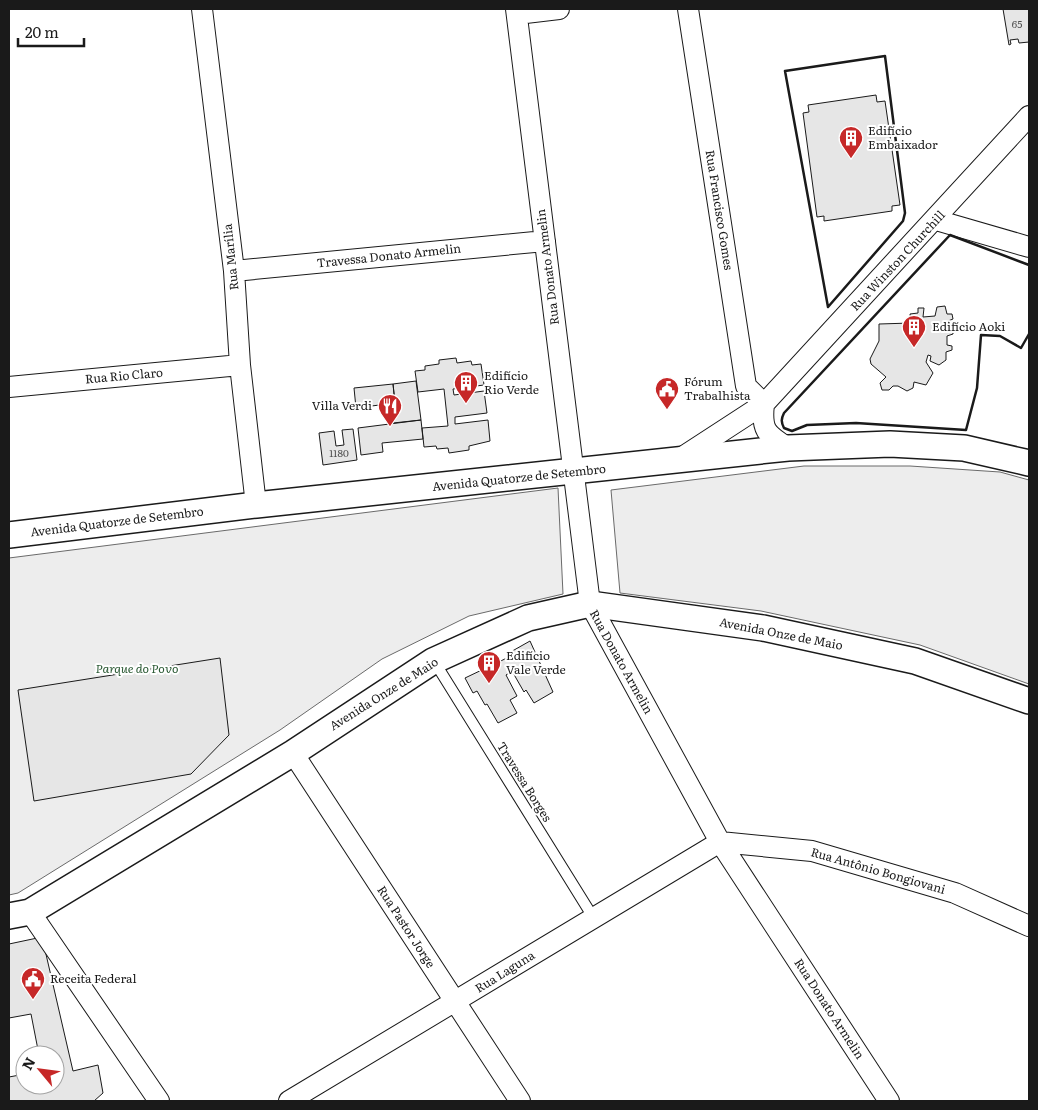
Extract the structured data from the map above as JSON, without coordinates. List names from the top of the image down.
{
  "streets": {
    "street": [
      "Rua Francisco Gomes",
      "Travessa Donato Armelin",
      "Rua Marília",
      "Rua Winston Churchill",
      "Rua Donato Armelin",
      "Rua Rio Claro",
      "Avenida Quatorze de Setembro",
      "Avenida Onze de Maio",
      "Rua Antônio Bongiovani",
      "Rua Pastor Jorge",
      "Rua Laguna"
    ],
    "lane": ["Travessa Borges"]
  },
  "crossings": [
    ["Rua Francisco Gomes", "Rua Winston Churchill"],
    ["Travessa Donato Armelin", "Rua Marília"],
    ["Travessa Donato Armelin", "Rua Donato Armelin"],
    ["Rua Marília", "Rua Rio Claro"],
    ["Rua Marília", "Avenida Quatorze de Setembro"],
    ["Rua Winston Churchill", "Avenida Quatorze de Setembro"],
    ["Rua Donato Armelin", "Avenida Quatorze de Setembro"],
    ["Rua Donato Armelin", "Avenida Onze de Maio"],
    ["Rua Donato Armelin", "Rua Antônio Bongiovani"],
    ["Rua Donato Armelin", "Rua Laguna"],
    ["Avenida Onze de Maio", "Travessa Borges"],
    ["Avenida Onze de Maio", "Rua Pastor Jorge"],
    ["Travessa Borges", "Rua Laguna"],
    ["Rua Antônio Bongiovani", "Rua Laguna"],
    ["Rua Pastor Jorge", "Rua Laguna"]
  ],
  "parks": ["Parque do Povo"],
  "places": {
    "building": [
      "Edifício Embaixador",
      "Edifício Aoki",
      "Edifício Rio Verde",
      "Edifício Vale Verde"
    ],
    "public building": ["Fórum Trabalhista", "Receita Federal"],
    "restaurant": ["Villa Verdi"]
  },
  "house_numbers": ["65", "1180"],
  "scale_bar": "20 m",
  "north": "top left"
}
